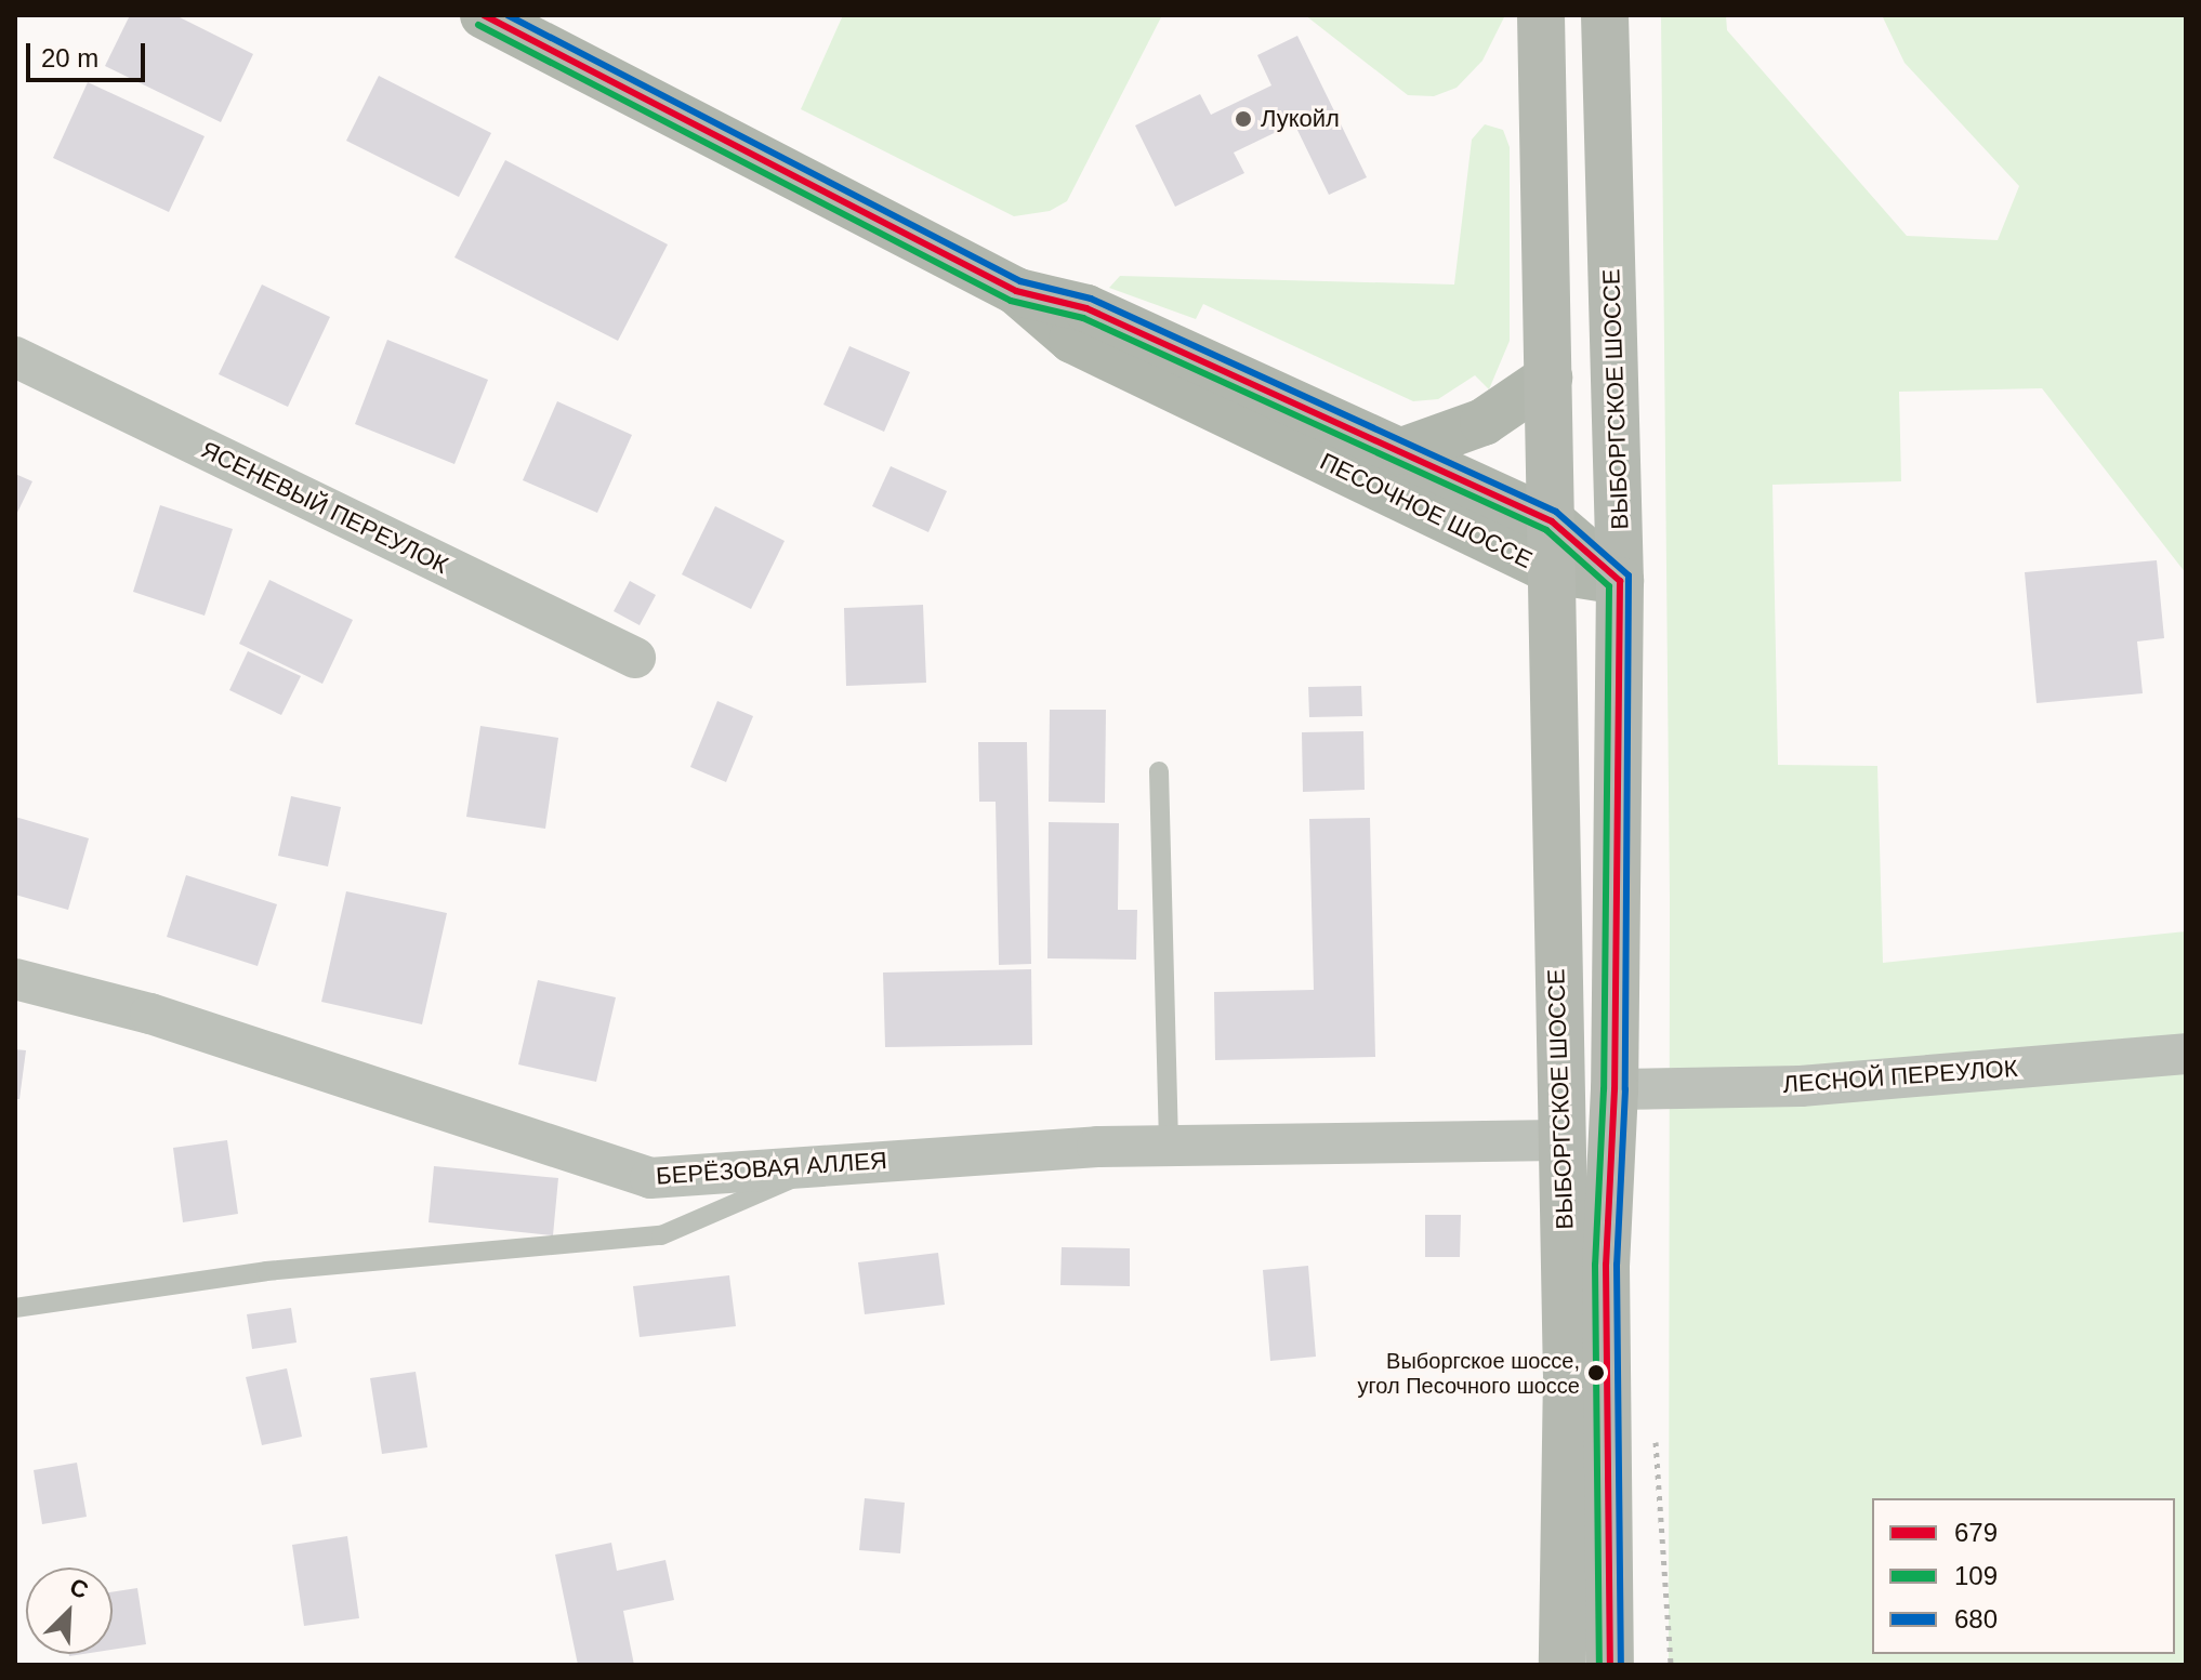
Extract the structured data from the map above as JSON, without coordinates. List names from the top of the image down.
{
  "streets": {
    "main road": ["ВЫБОРГСКОЕ ШОССЕ", "ПЕСОЧНОЕ ШОССЕ"],
    "street": ["ЯСЕНЕВЫЙ ПЕРЕУЛОК", "ЛЕСНОЙ ПЕРЕУЛОК", "БЕРЁЗОВАЯ АЛЛЕЯ"]
  },
  "crossings": [
    ["ВЫБОРГСКОЕ ШОССЕ", "ПЕСОЧНОЕ ШОССЕ"],
    ["ВЫБОРГСКОЕ ШОССЕ", "ЛЕСНОЙ ПЕРЕУЛОК"],
    ["ВЫБОРГСКОЕ ШОССЕ", "БЕРЁЗОВАЯ АЛЛЕЯ"]
  ],
  "places": ["Лукойл", "Выборгское шоссе, угол Песочного шоссе"],
  "lines": ["transit line 679", "transit line 680", "transit line 109"],
  "legend": ["679", "109", "680"],
  "scale_bar": "20 m",
  "north": "top right"
}
